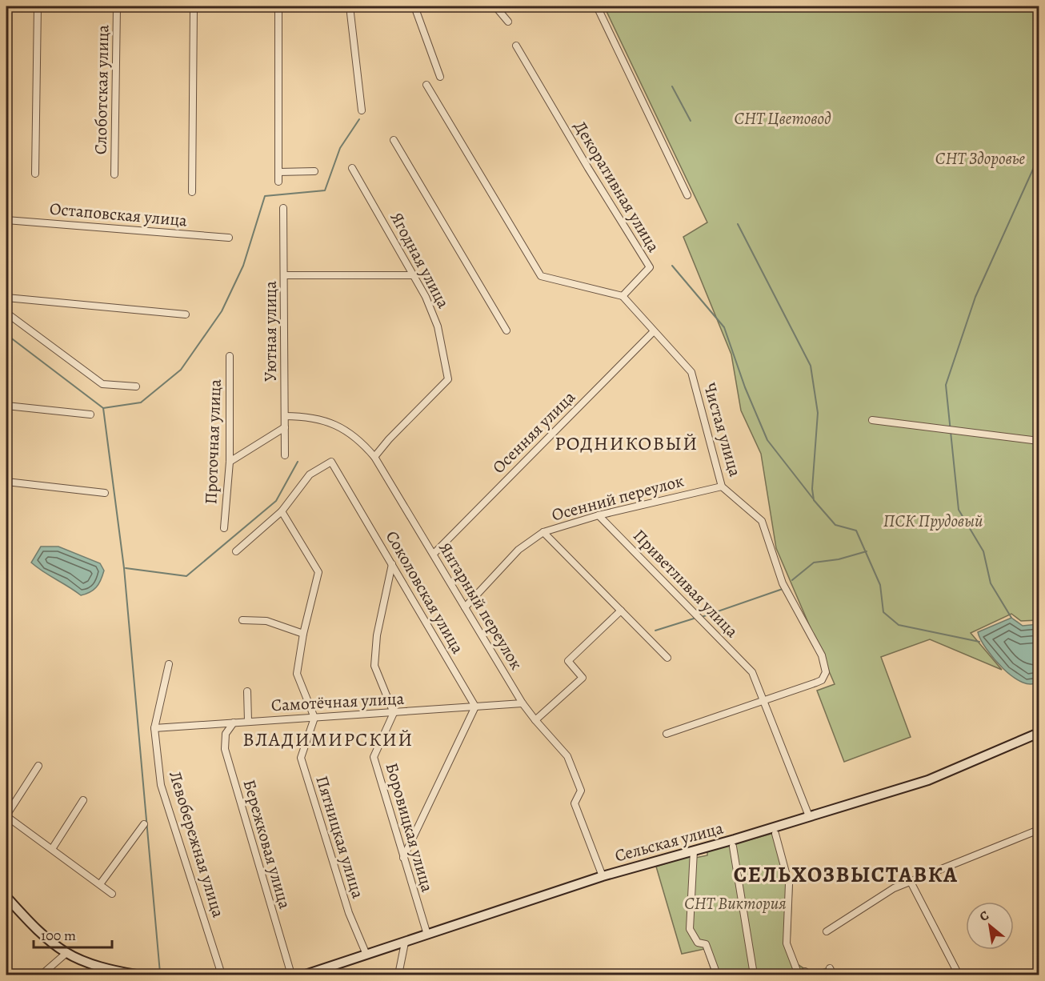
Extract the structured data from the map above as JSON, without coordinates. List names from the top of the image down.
{
  "streets": {
    "street": [
      "Слоботская улица",
      "Декоративная улица",
      "Остаповская улица",
      "Ягодная улица",
      "Уютная улица",
      "Чистая улица",
      "Осенняя улица",
      "Проточная улица",
      "Осенний переулок",
      "Приветливая улица",
      "Соколовская улица",
      "Янтарный переулок",
      "Самотёчная улица",
      "Боровицкая улица",
      "Пятницкая улица",
      "Сельская улица",
      "Левобережная улица",
      "Бережковая улица"
    ]
  },
  "crossings": [
    ["Декоративная улица", "Чистая улица"],
    ["Ягодная улица", "Янтарный переулок"],
    ["Уютная улица", "Янтарный переулок"],
    ["Чистая улица", "Осенняя улица"],
    ["Чистая улица", "Осенний переулок"],
    ["Чистая улица", "Приветливая улица"],
    ["Осенняя улица", "Янтарный переулок"],
    ["Осенний переулок", "Приветливая улица"],
    ["Осенний переулок", "Янтарный переулок"],
    ["Соколовская улица", "Самотёчная улица"],
    ["Янтарный переулок", "Самотёчная улица"],
    ["Янтарный переулок", "Сельская улица"],
    ["Самотёчная улица", "Боровицкая улица"],
    ["Самотёчная улица", "Пятницкая улица"],
    ["Самотёчная улица", "Левобережная улица"],
    ["Самотёчная улица", "Бережковая улица"],
    ["Боровицкая улица", "Сельская улица"],
    ["Пятницкая улица", "Сельская улица"]
  ],
  "districts": ["РОДНИКОВЫЙ", "ВЛАДИМИРСКИЙ", "СЕЛЬХОЗВЫСТАВКА"],
  "parks": [
    "СНТ Цветовод",
    "СНТ Здоровье",
    "ПСК Прудовый",
    "СНТ Виктория"
  ],
  "scale_bar": "100 m",
  "north": "top left"
}
